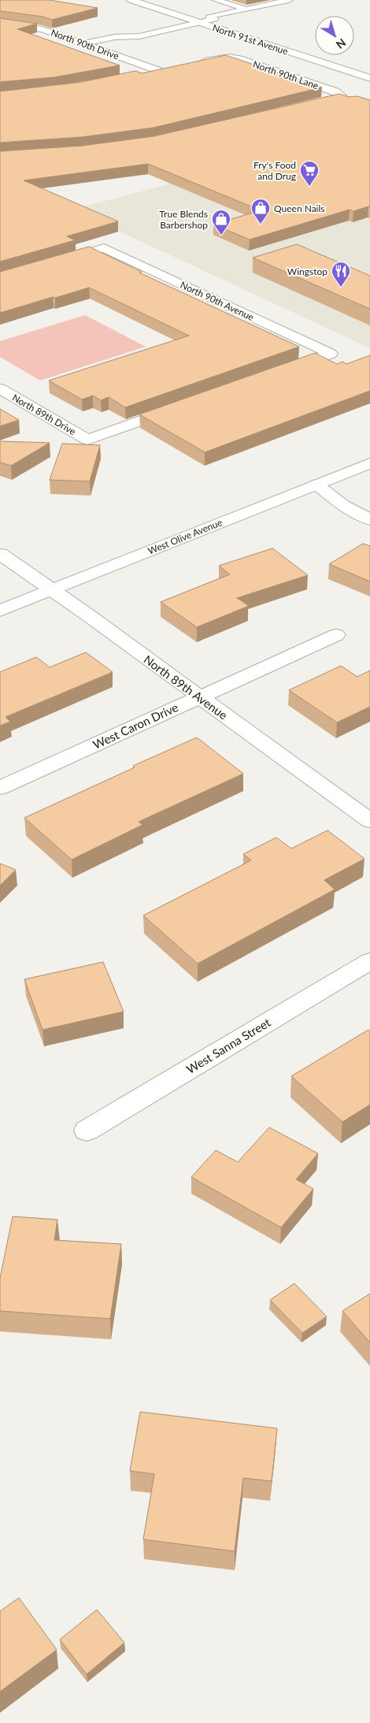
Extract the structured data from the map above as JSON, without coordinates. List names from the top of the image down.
{
  "streets": {
    "street": [
      "North 91st Avenue",
      "North 90th Drive",
      "North 90th Lane",
      "North 90th Avenue",
      "North 89th Drive",
      "West Olive Avenue",
      "North 89th Avenue",
      "West Caron Drive",
      "West Sanna Street"
    ]
  },
  "crossings": [
    ["West Olive Avenue", "North 89th Avenue"],
    ["North 89th Avenue", "West Caron Drive"]
  ],
  "places": {
    "supermarket": ["Fry's Food and Drug"],
    "shop": ["Queen Nails", "True Blends Barbershop"],
    "restaurant": ["Wingstop"]
  },
  "north": "bottom right"
}
